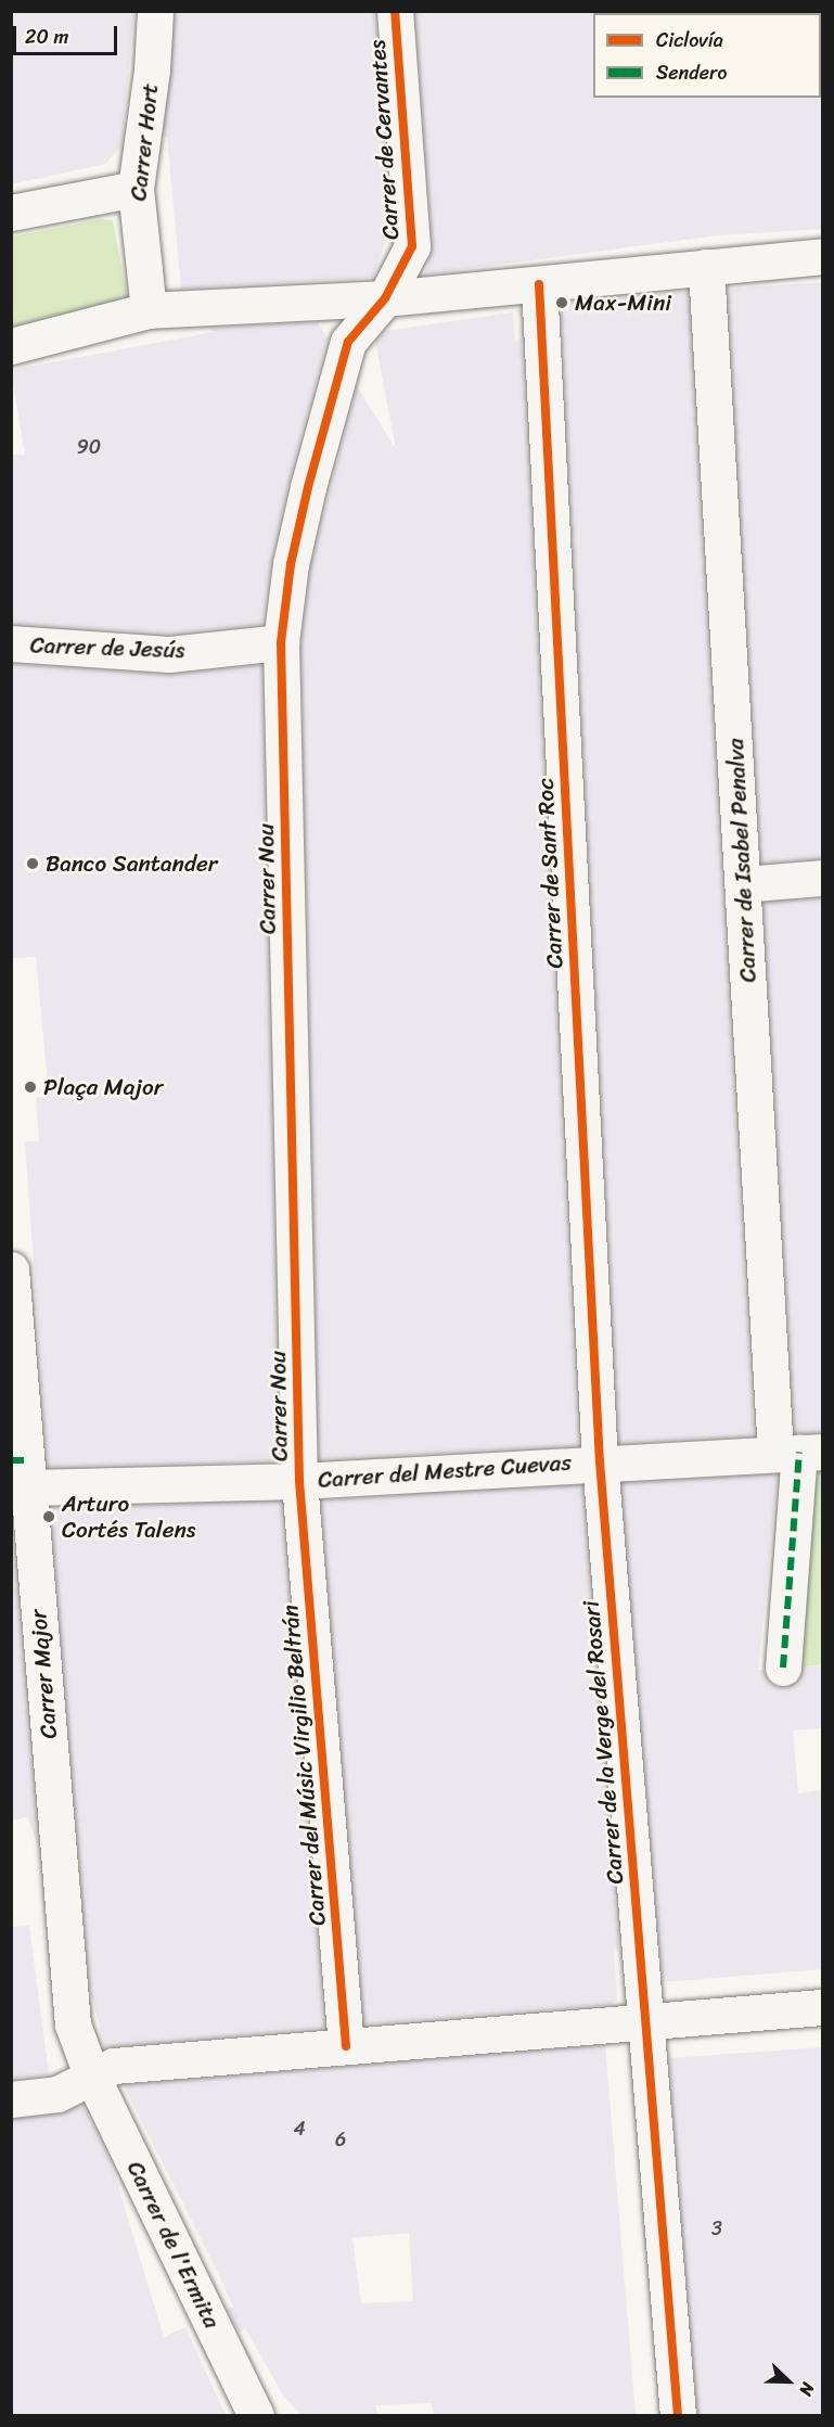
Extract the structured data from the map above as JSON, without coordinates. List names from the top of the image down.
{
  "streets": {
    "street": [
      "Carrer de Cervantes",
      "Carrer Hort",
      "Carrer de Jesús",
      "Carrer de Isabel Penalva",
      "Carrer de Sant Roc",
      "Carrer Nou",
      "Carrer del Mestre Cuevas",
      "Carrer Major",
      "Carrer de la Verge del Rosari",
      "Carrer del Músic Virgilio Beltrán",
      "Carrer de l'Ermita"
    ]
  },
  "crossings": [
    ["Carrer de Cervantes", "Carrer Nou"],
    ["Carrer de Jesús", "Carrer Nou"],
    ["Carrer de Isabel Penalva", "Carrer del Mestre Cuevas"],
    ["Carrer de Sant Roc", "Carrer del Mestre Cuevas"],
    ["Carrer de Sant Roc", "Carrer de la Verge del Rosari"],
    ["Carrer Nou", "Carrer del Mestre Cuevas"],
    ["Carrer Nou", "Carrer del Músic Virgilio Beltrán"],
    ["Carrer del Mestre Cuevas", "Carrer Major"],
    ["Carrer del Mestre Cuevas", "Carrer de la Verge del Rosari"],
    ["Carrer del Mestre Cuevas", "Carrer del Músic Virgilio Beltrán"],
    ["Carrer Major", "Carrer de l'Ermita"]
  ],
  "places": [
    "Max-Mini",
    "Banco Santander",
    "Plaça Major",
    "Arturo Cortés Talens"
  ],
  "house_numbers": [
    "90",
    "4",
    "6",
    "3"
  ],
  "legend": ["Ciclovía", "Sendero"],
  "scale_bar": "20 m",
  "north": "bottom right"
}
